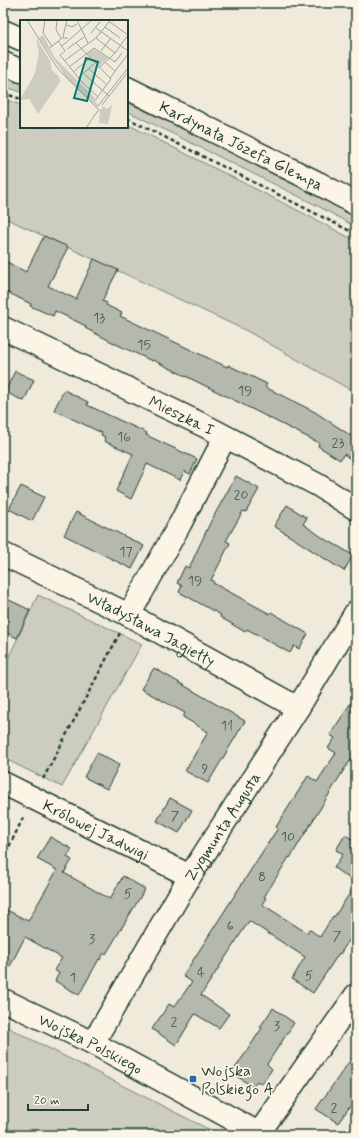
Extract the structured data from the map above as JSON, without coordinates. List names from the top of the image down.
{
  "streets": {
    "street": [
      "Kardynała Józefa Glempa",
      "Mieszka I",
      "Władysława Jagiełły",
      "Zygmunta Augusta",
      "Królowej Jadwigi",
      "Wojska Polskiego"
    ]
  },
  "crossings": [
    ["Władysława Jagiełły", "Zygmunta Augusta"],
    ["Zygmunta Augusta", "Królowej Jadwigi"],
    ["Zygmunta Augusta", "Wojska Polskiego"]
  ],
  "places": {
    "transit": ["Wojska Polskiego A"]
  },
  "house_numbers": [
    "13",
    "15",
    "19",
    "16",
    "23",
    "20",
    "17",
    "19",
    "11",
    "9",
    "7",
    "10",
    "8",
    "5",
    "6",
    "7",
    "3",
    "4",
    "5",
    "1",
    "2",
    "3",
    "2"
  ],
  "scale_bar": "20 m"
}
